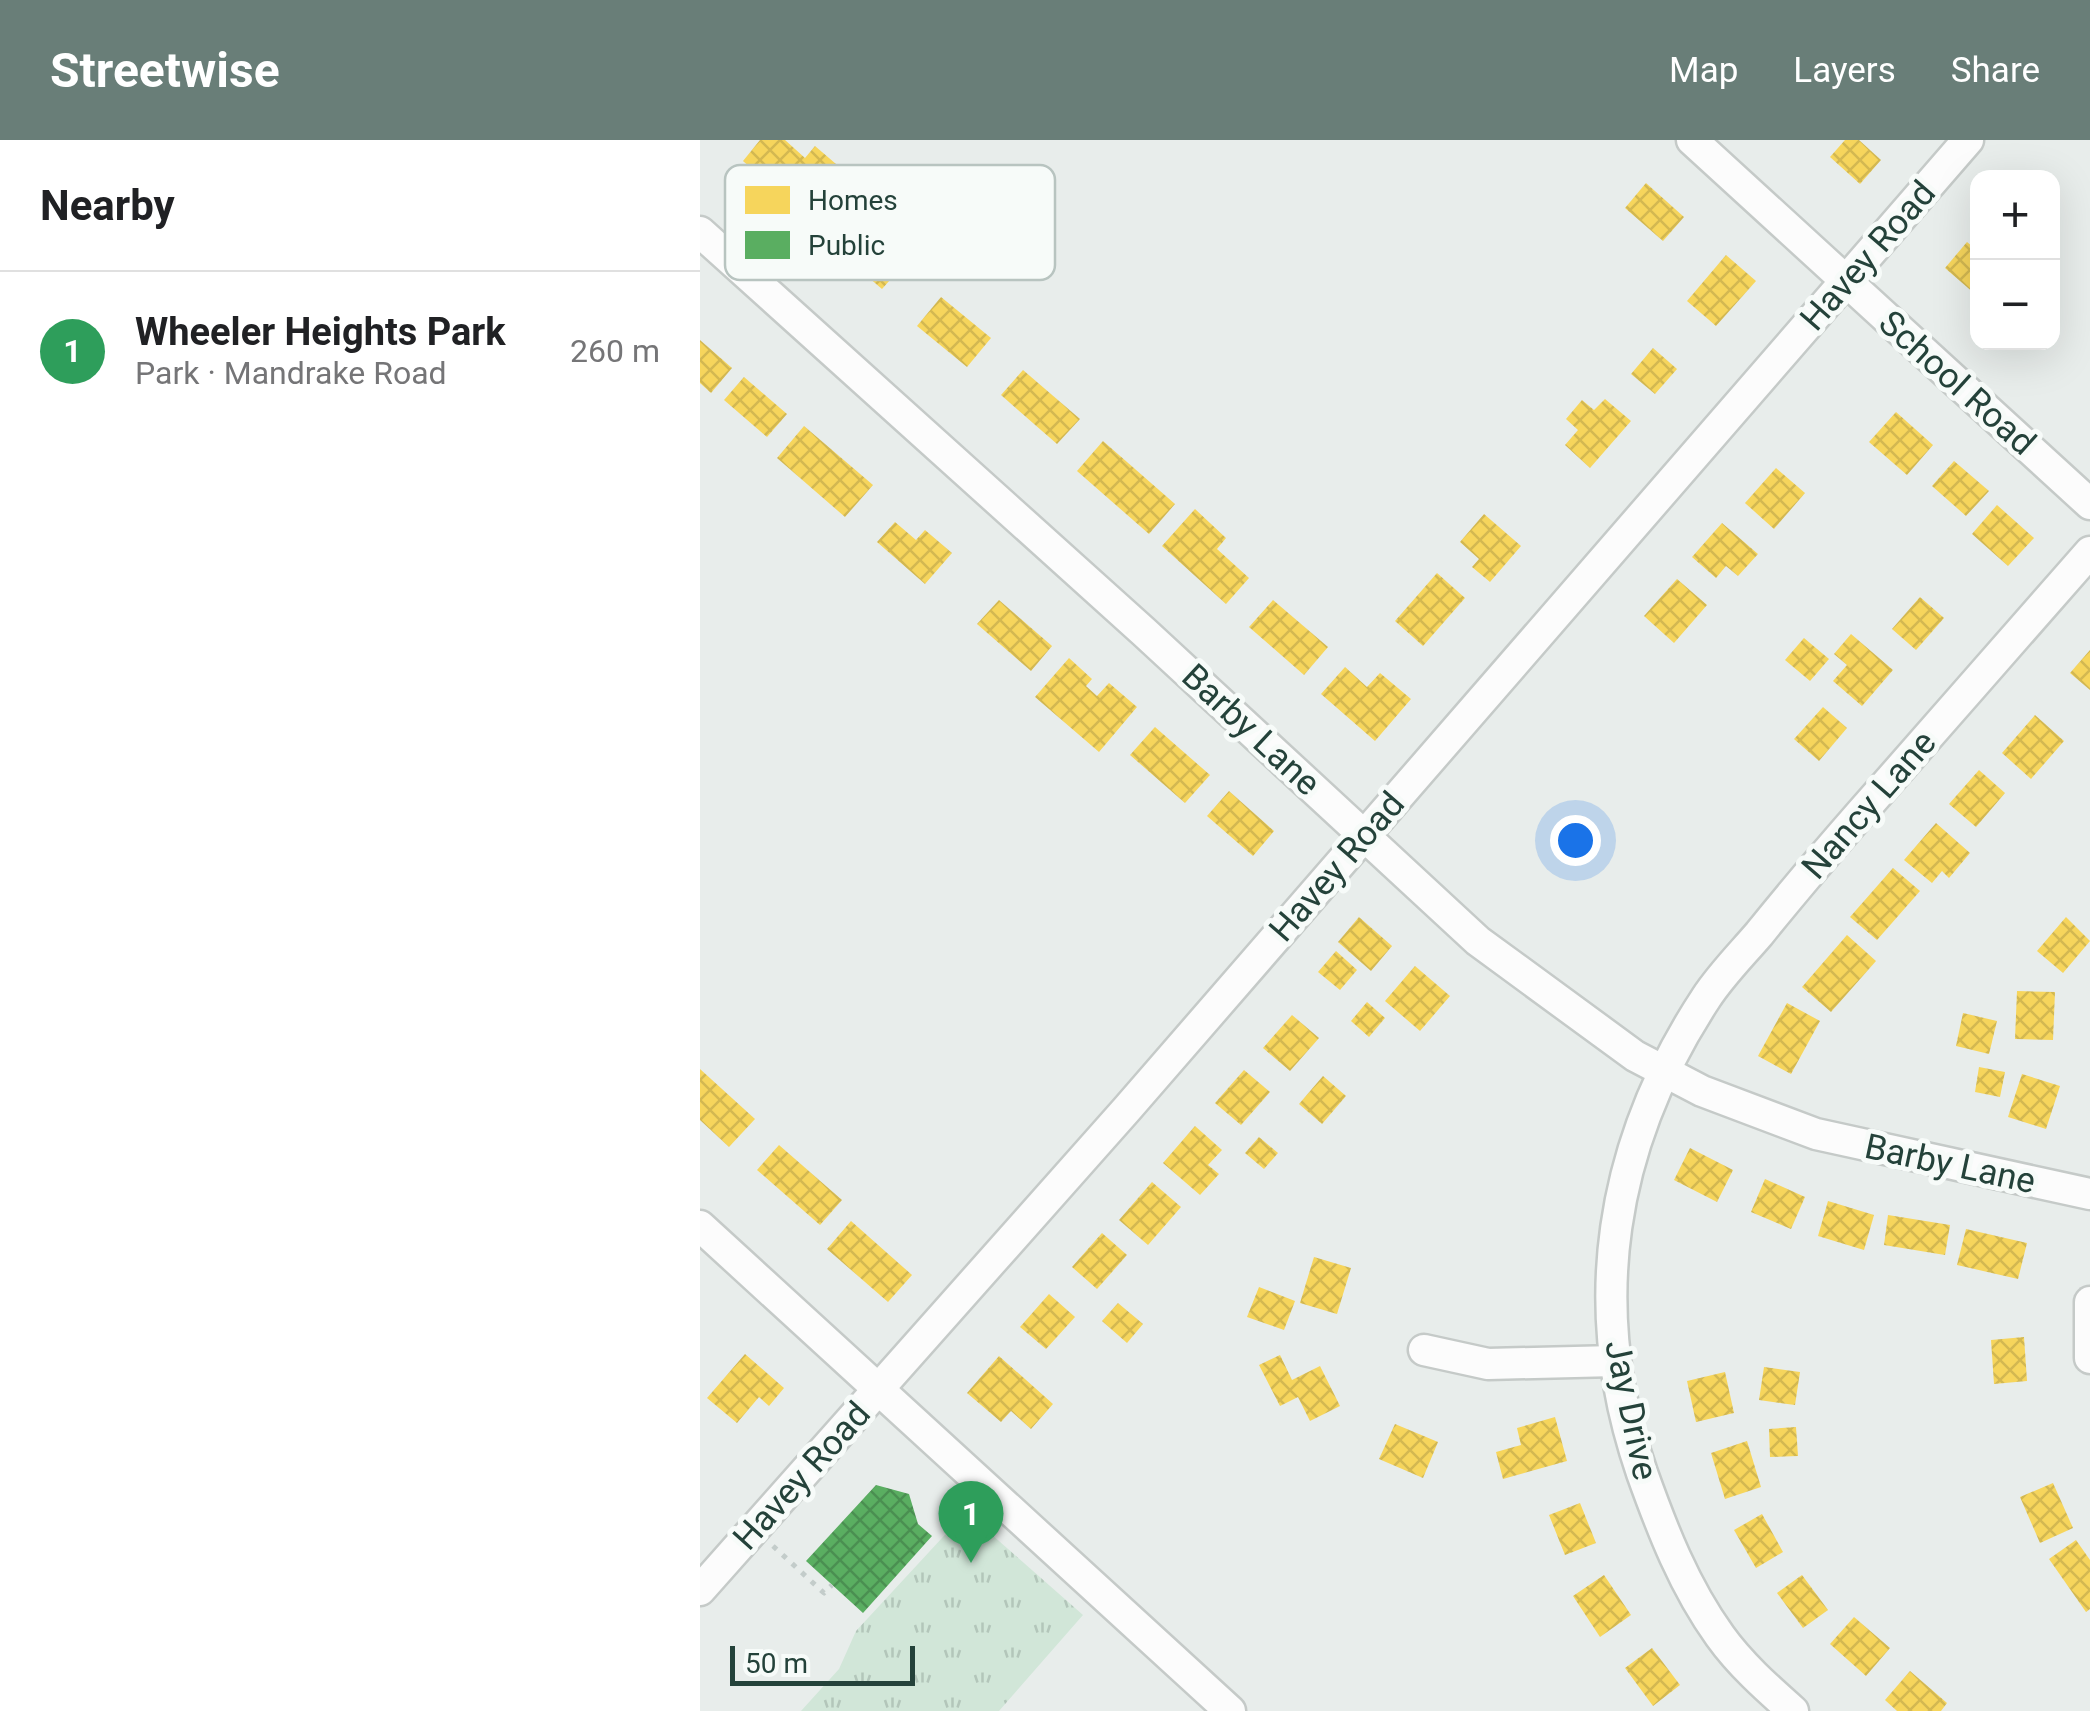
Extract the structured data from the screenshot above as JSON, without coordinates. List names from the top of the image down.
{
  "streets": {
    "street": [
      "Havey Road",
      "School Road",
      "Barby Lane",
      "Nancy Lane",
      "Jay Drive"
    ]
  },
  "crossings": [
    ["Havey Road", "School Road"],
    ["Havey Road", "Barby Lane"],
    ["Barby Lane", "Nancy Lane"],
    ["Barby Lane", "Jay Drive"],
    ["Nancy Lane", "Jay Drive"]
  ],
  "legend": ["Homes", "Public"],
  "scale_bar": "50 m",
  "page": {
    "header": "Streetwise",
    "nav": ["Map", "Layers", "Share"],
    "heading": "Nearby",
    "map_buttons": ["+", "−"],
    "list": [
      {
        "mark": "1",
        "name": "Wheeler Heights Park",
        "note": "Park · Mandrake Road",
        "value": "260 m"
      }
    ],
    "pins": "1",
    "scale": "50 m"
  }
}
